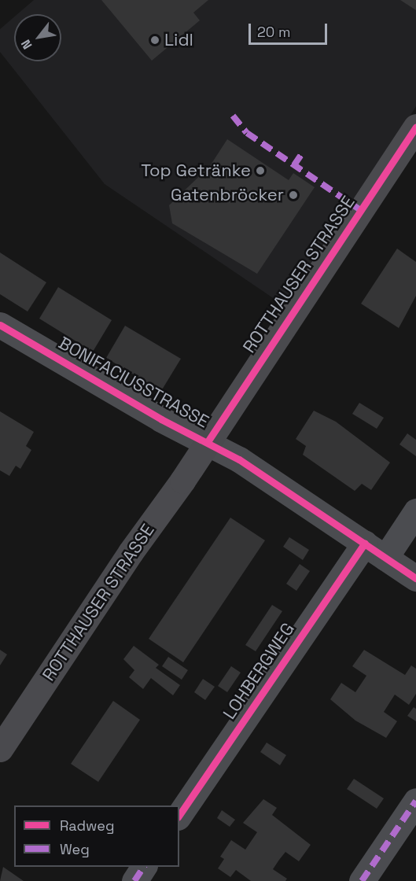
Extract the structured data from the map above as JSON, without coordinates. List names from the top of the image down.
{
  "streets": {
    "main road": ["ROTTHAUSER STRASSE"],
    "street": ["BONIFACIUSSTRASSE", "LOHBERGWEG"]
  },
  "crossings": [
    ["ROTTHAUSER STRASSE", "BONIFACIUSSTRASSE"],
    ["BONIFACIUSSTRASSE", "LOHBERGWEG"]
  ],
  "places": ["Lidl", "Top Getränke", "Gatenbröcker"],
  "legend": ["Radweg", "Weg"],
  "scale_bar": "20 m",
  "north": "bottom left"
}
